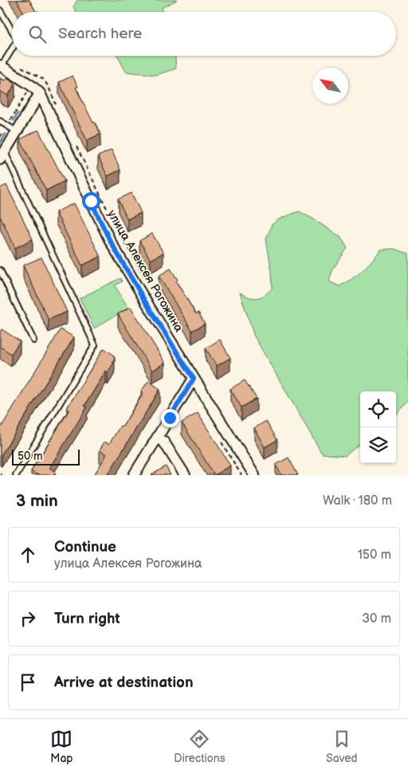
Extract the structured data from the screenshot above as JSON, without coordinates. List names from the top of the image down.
{
  "streets": {
    "street": ["улица Алексея Рогожина"]
  },
  "scale_bar": "50 m",
  "north": "top left",
  "page": {
    "search": "Search here",
    "scale": "50 m",
    "heading": ["3 min", "Walk · 180 m"],
    "list": [
      ["Continue", "улица Алексея Рогожина", "150 m"],
      ["Turn right", "30 m"],
      "Arrive at destination"
    ],
    "nav": ["Map", "Directions", "Saved"]
  }
}
